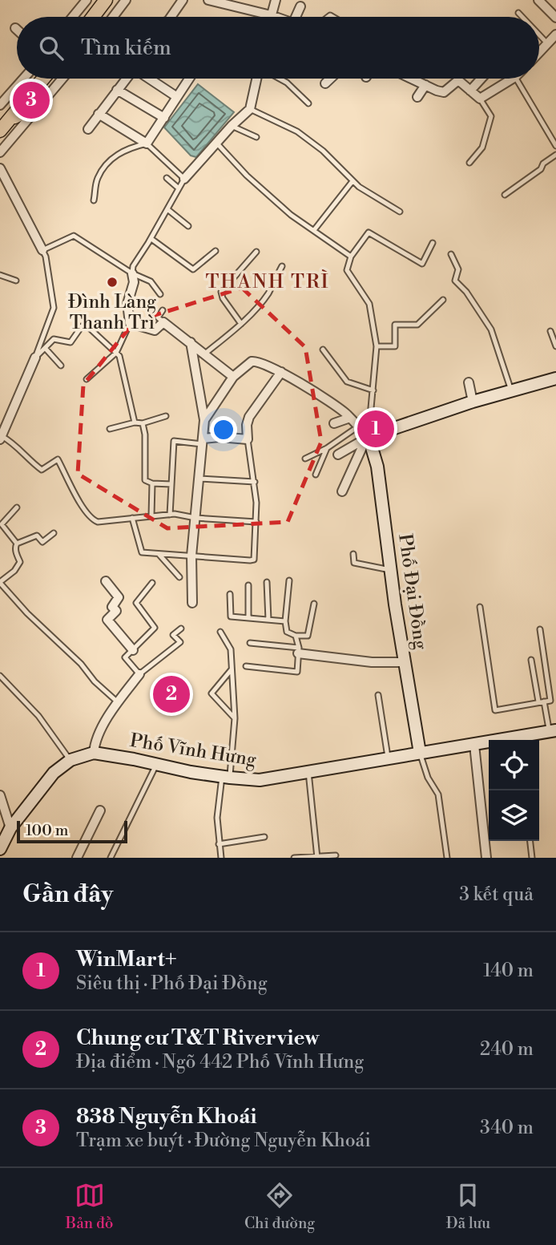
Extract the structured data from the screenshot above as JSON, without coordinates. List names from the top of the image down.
{
  "streets": {
    "main road": ["Phố Đại Đồng", "Phố Vĩnh Hưng"]
  },
  "crossings": [
    ["Phố Đại Đồng", "Phố Vĩnh Hưng"]
  ],
  "districts": ["THANH TRÌ"],
  "places": ["Đình Làng Thanh Trì"],
  "scale_bar": "100 m",
  "page": {
    "search": "Tìm kiếm",
    "pins": ["3", "1", "2"],
    "scale": "100 m",
    "heading": ["Gần đây", "3 kết quả"],
    "list": [
      {
        "mark": "1",
        "name": "WinMart+",
        "note": "Siêu thị · Phố Đại Đồng",
        "value": "140 m"
      },
      {
        "mark": "2",
        "name": "Chung cư T&T Riverview",
        "note": "Địa điểm · Ngõ 442 Phố Vĩnh Hưng",
        "value": "240 m"
      },
      {
        "mark": "3",
        "name": "838 Nguyễn Khoái",
        "note": "Trạm xe buýt · Đường Nguyễn Khoái",
        "value": "340 m"
      }
    ],
    "nav": ["Bản đồ", "Chỉ đường", "Đã lưu"]
  }
}
